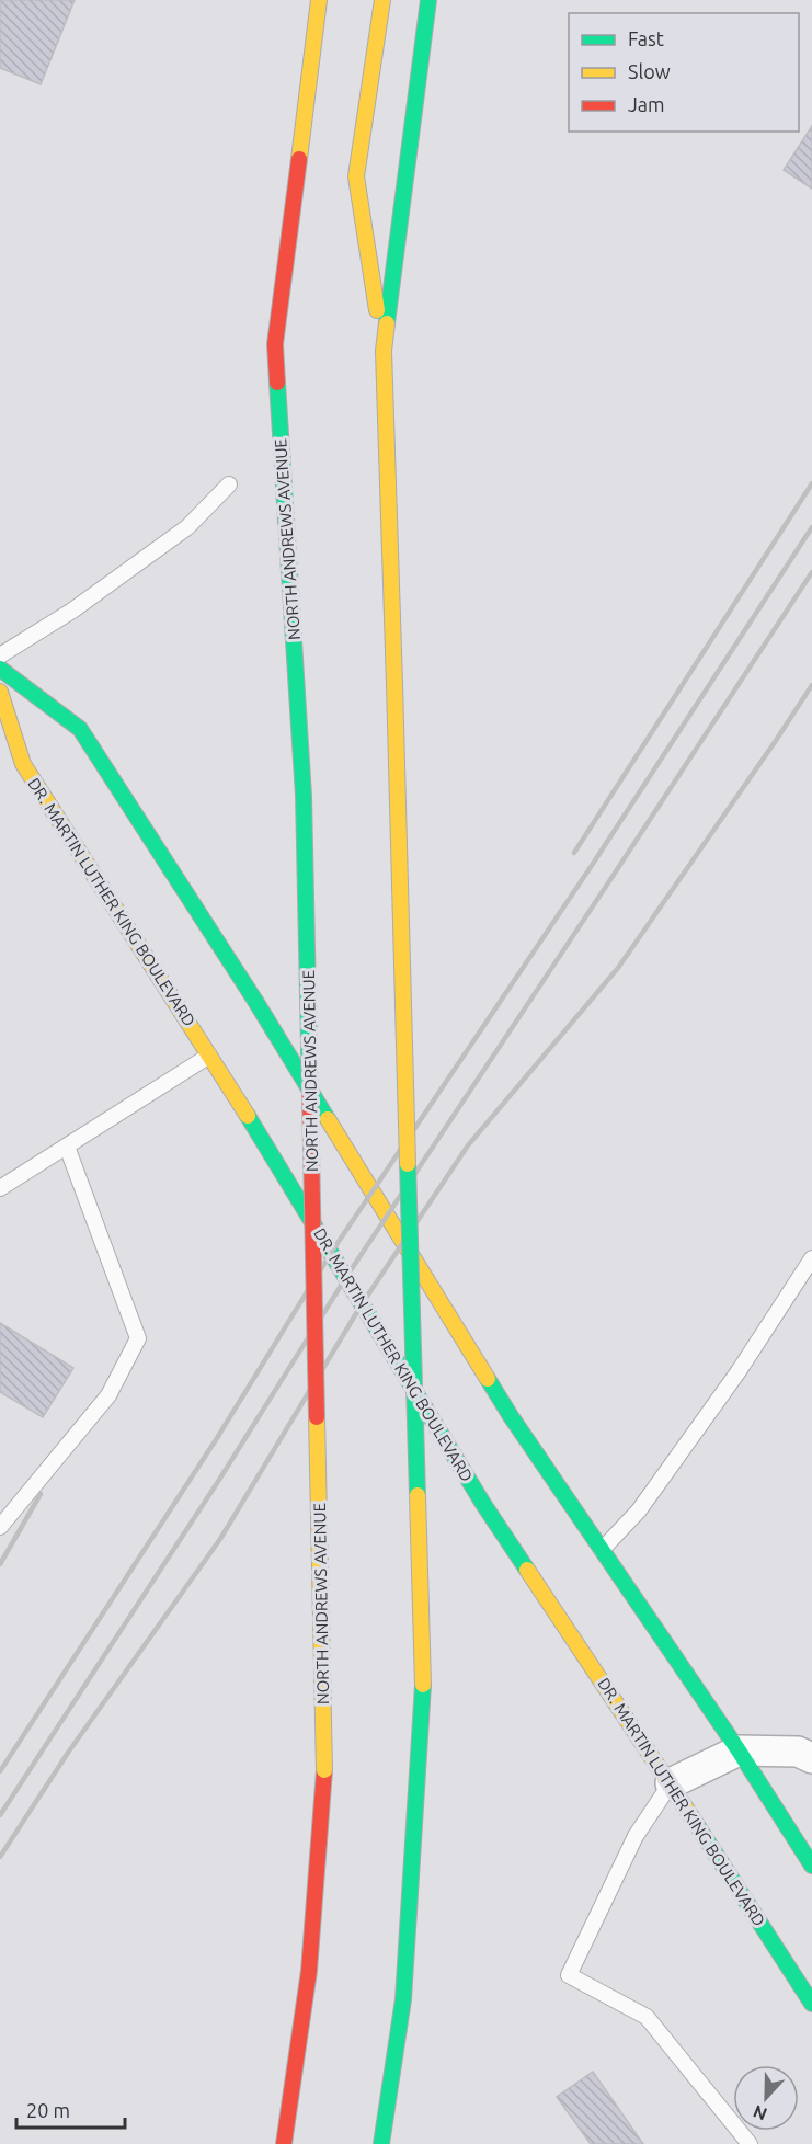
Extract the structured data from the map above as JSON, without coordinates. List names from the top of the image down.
{
  "streets": {
    "main road": ["NORTH ANDREWS AVENUE", "DR. MARTIN LUTHER KING BOULEVARD"]
  },
  "legend": ["Fast", "Slow", "Jam"],
  "scale_bar": "20 m",
  "north": "bottom"
}
